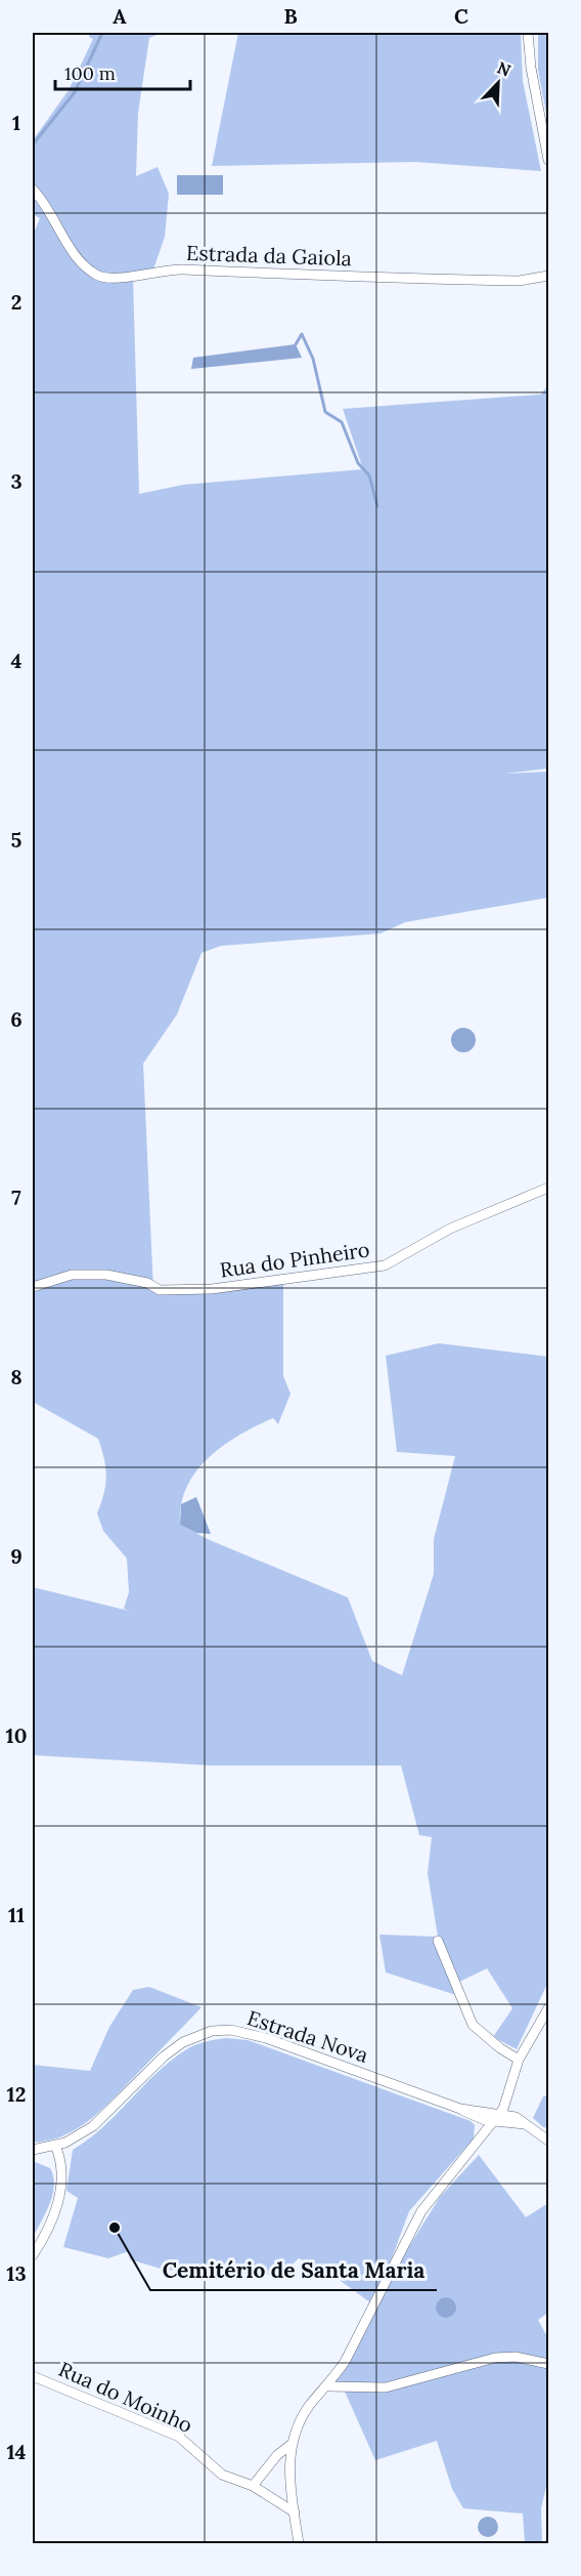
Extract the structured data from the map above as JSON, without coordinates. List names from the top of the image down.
{
  "streets": {
    "street": [
      "Estrada da Gaiola",
      "Rua do Pinheiro",
      "Estrada Nova",
      "Rua do Moinho"
    ]
  },
  "places": ["Cemitério de Santa Maria"],
  "scale_bar": "100 m",
  "north": "top right",
  "grid": {
    "columns": ["A", "B", "C"],
    "rows": [
      "1",
      "2",
      "3",
      "4",
      "5",
      "6",
      "7",
      "8",
      "9",
      "10",
      "11",
      "12",
      "13",
      "14"
    ]
  }
}
